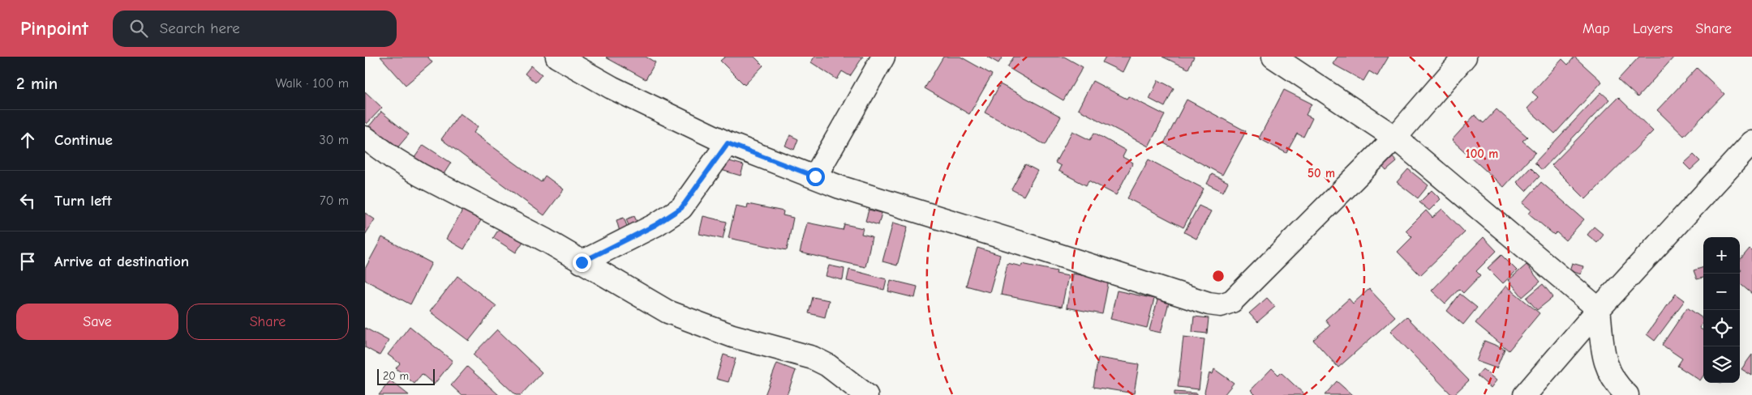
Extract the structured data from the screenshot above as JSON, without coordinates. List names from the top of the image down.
{
  "scale_bar": "20 m",
  "page": {
    "header": "Pinpoint",
    "search": "Search here",
    "nav": ["Map", "Layers", "Share"],
    "heading": ["2 min", "Walk · 100 m"],
    "list": [
      ["Continue", "30 m"],
      ["Turn left", "70 m"],
      "Arrive at destination"
    ],
    "map_buttons": ["+", "−"],
    "buttons": ["Save", "Share"],
    "scale": "20 m"
  },
  "rings": ["100 m", "50 m"]
}
